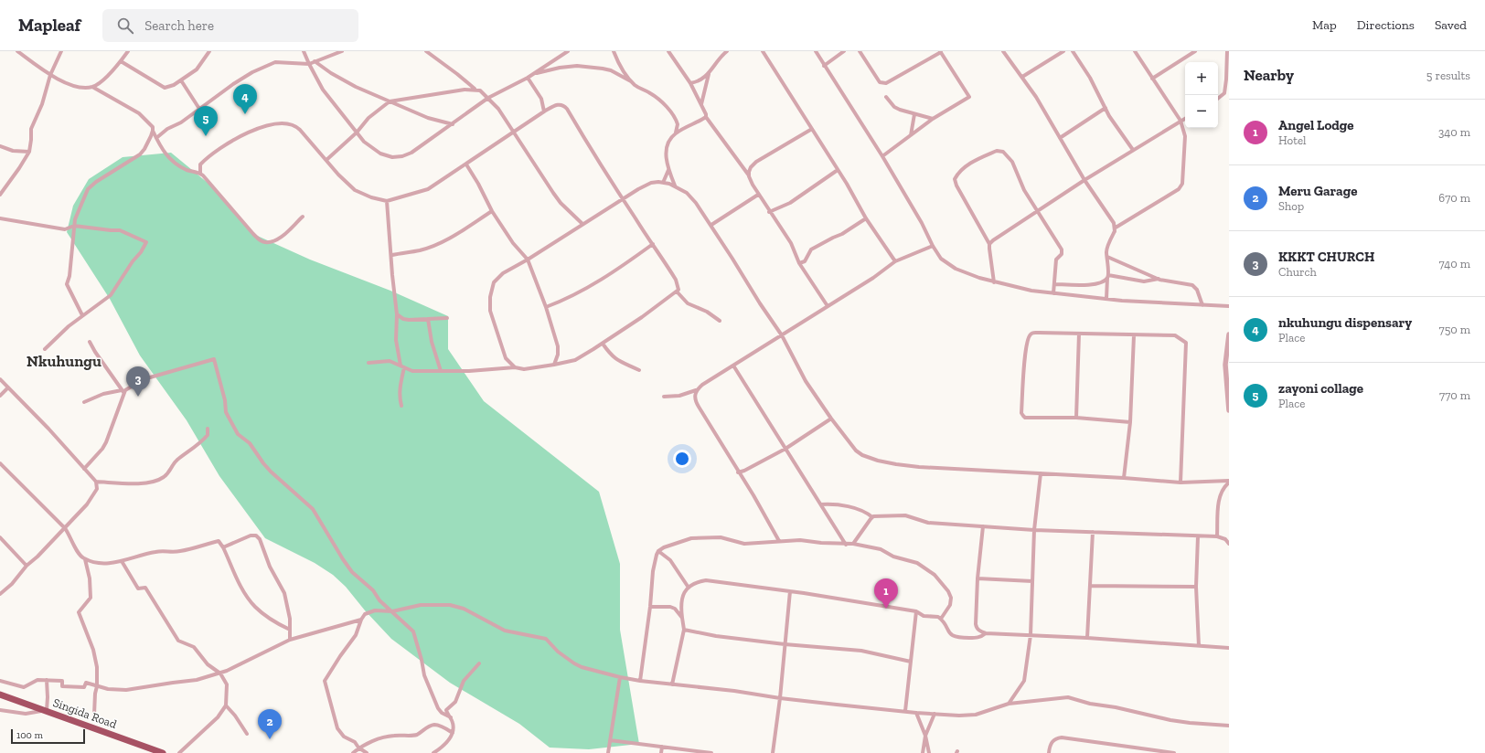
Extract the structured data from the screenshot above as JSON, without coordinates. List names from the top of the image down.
{
  "streets": {
    "highway": ["Singida Road"]
  },
  "districts": ["Nkuhungu"],
  "scale_bar": "100 m",
  "page": {
    "header": "Mapleaf",
    "search": "Search here",
    "nav": ["Map", "Directions", "Saved"],
    "heading": ["Nearby", "5 results"],
    "map_buttons": ["+", "−"],
    "pins": [
      "4",
      "5",
      "3",
      "1",
      "2"
    ],
    "list": [
      {
        "mark": "1",
        "name": "Angel Lodge",
        "note": "Hotel",
        "value": "340 m"
      },
      {
        "mark": "2",
        "name": "Meru Garage",
        "note": "Shop",
        "value": "670 m"
      },
      {
        "mark": "3",
        "name": "KKKT CHURCH",
        "note": "Church",
        "value": "740 m"
      },
      {
        "mark": "4",
        "name": "nkuhungu dispensary",
        "note": "Place",
        "value": "750 m"
      },
      {
        "mark": "5",
        "name": "zayoni collage",
        "note": "Place",
        "value": "770 m"
      }
    ],
    "scale": "100 m"
  }
}
